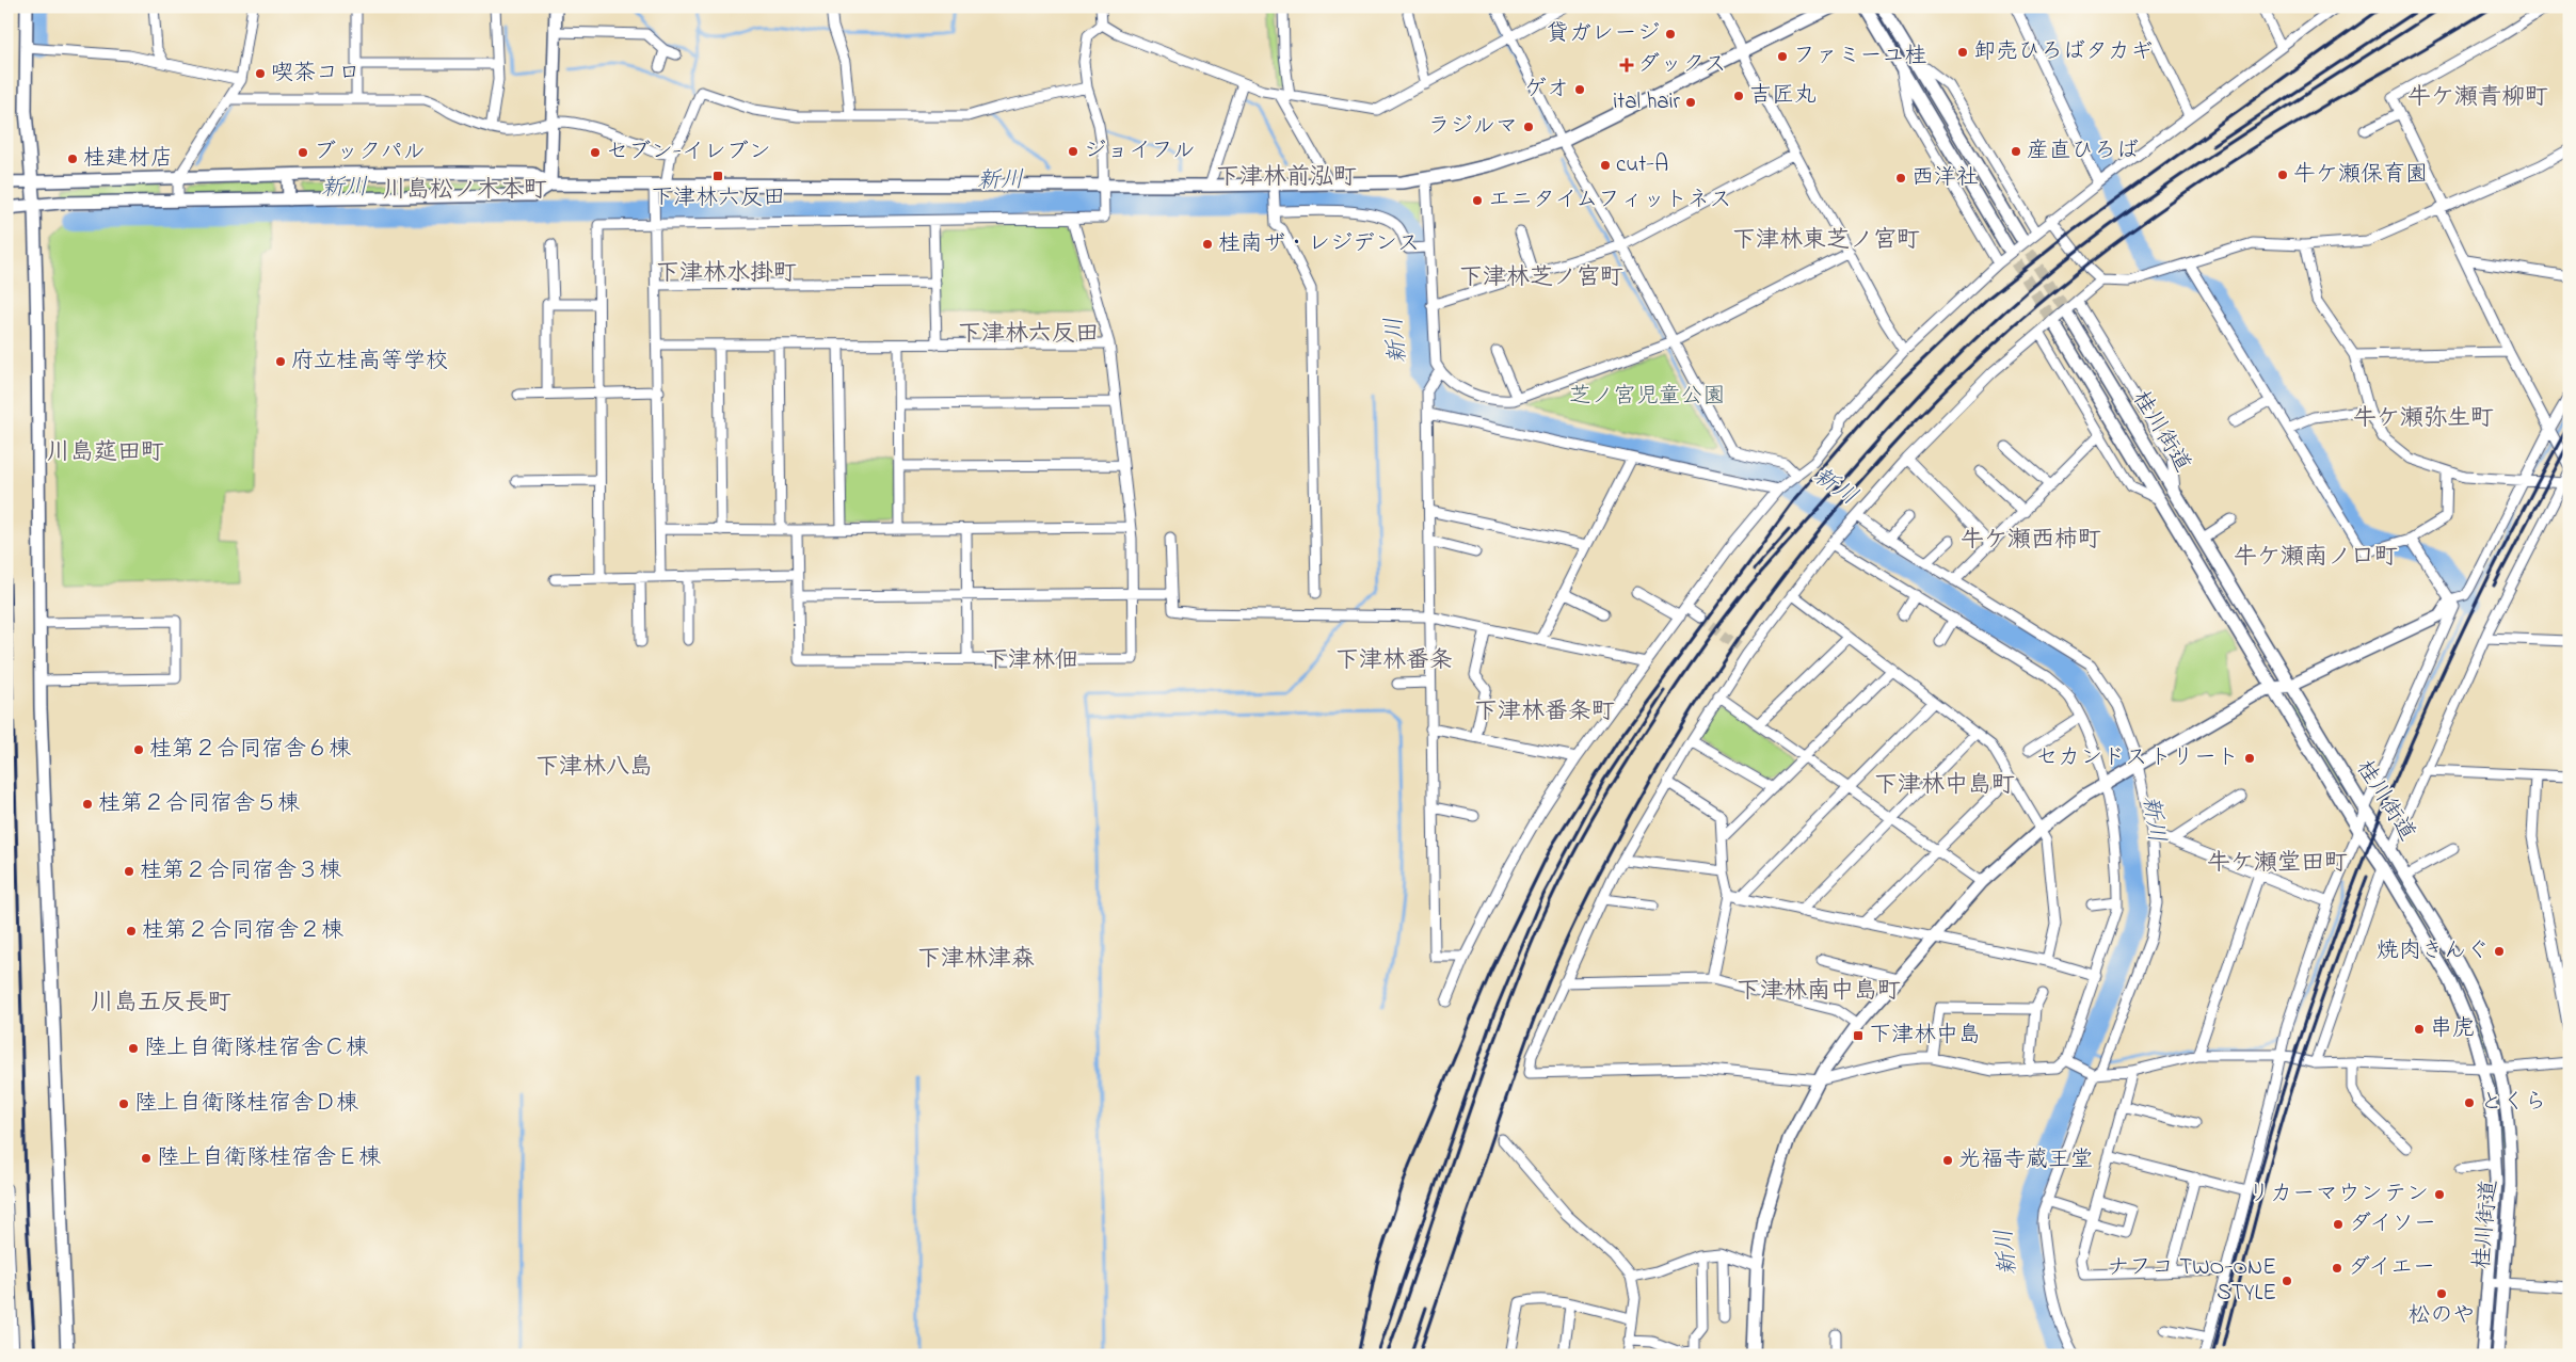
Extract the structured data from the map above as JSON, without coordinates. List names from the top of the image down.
{
  "streets": {
    "street": ["桂川街道"]
  },
  "districts": [
    "牛ケ瀬青柳町",
    "下津林前泓町",
    "川島松ノ木本町",
    "下津林東芝ノ宮町",
    "下津林水掛町",
    "下津林芝ノ宮町",
    "下津林六反田",
    "牛ケ瀬弥生町",
    "川島莚田町",
    "牛ケ瀬西柿町",
    "牛ケ瀬南ノ口町",
    "下津林佃",
    "下津林番条",
    "下津林番条町",
    "下津林八島",
    "下津林中島町",
    "牛ケ瀬堂田町",
    "下津林津森",
    "下津林南中島町",
    "川島五反長町"
  ],
  "water": ["新川"],
  "parks": ["芝ノ宮児童公園"],
  "places": {
    "other": [
      "貸ガレージ",
      "卸売ひろばタカギ",
      "ファミーユ桂",
      "喫茶コロ",
      "ゲオ",
      "吉匠丸",
      "ital hair",
      "ラジルマ",
      "ジョイフル",
      "産直ひろば",
      "ブックパル",
      "セブン-イレブン",
      "桂建材店",
      "cut-A",
      "牛ケ瀬保育園",
      "西洋社",
      "エニタイムフィットネス",
      "桂南ザ・レジデンス",
      "府立桂高等学校",
      "桂第２合同宿舎６棟",
      "セカンドストリート",
      "桂第２合同宿舎５棟",
      "桂第２合同宿舎３棟",
      "桂第２合同宿舎２棟",
      "焼肉きんぐ",
      "串虎",
      "陸上自衛隊桂宿舎Ｃ棟",
      "とくら",
      "陸上自衛隊桂宿舎Ｄ棟",
      "陸上自衛隊桂宿舎Ｅ棟",
      "光福寺蔵王堂",
      "リカーマウンテン",
      "ダイソー",
      "ダイエー",
      "ナフコ TWO-ONE STYLE",
      "松のや"
    ],
    "health": ["ダックス"],
    "transit": ["下津林六反田", "下津林中島"]
  }
}
